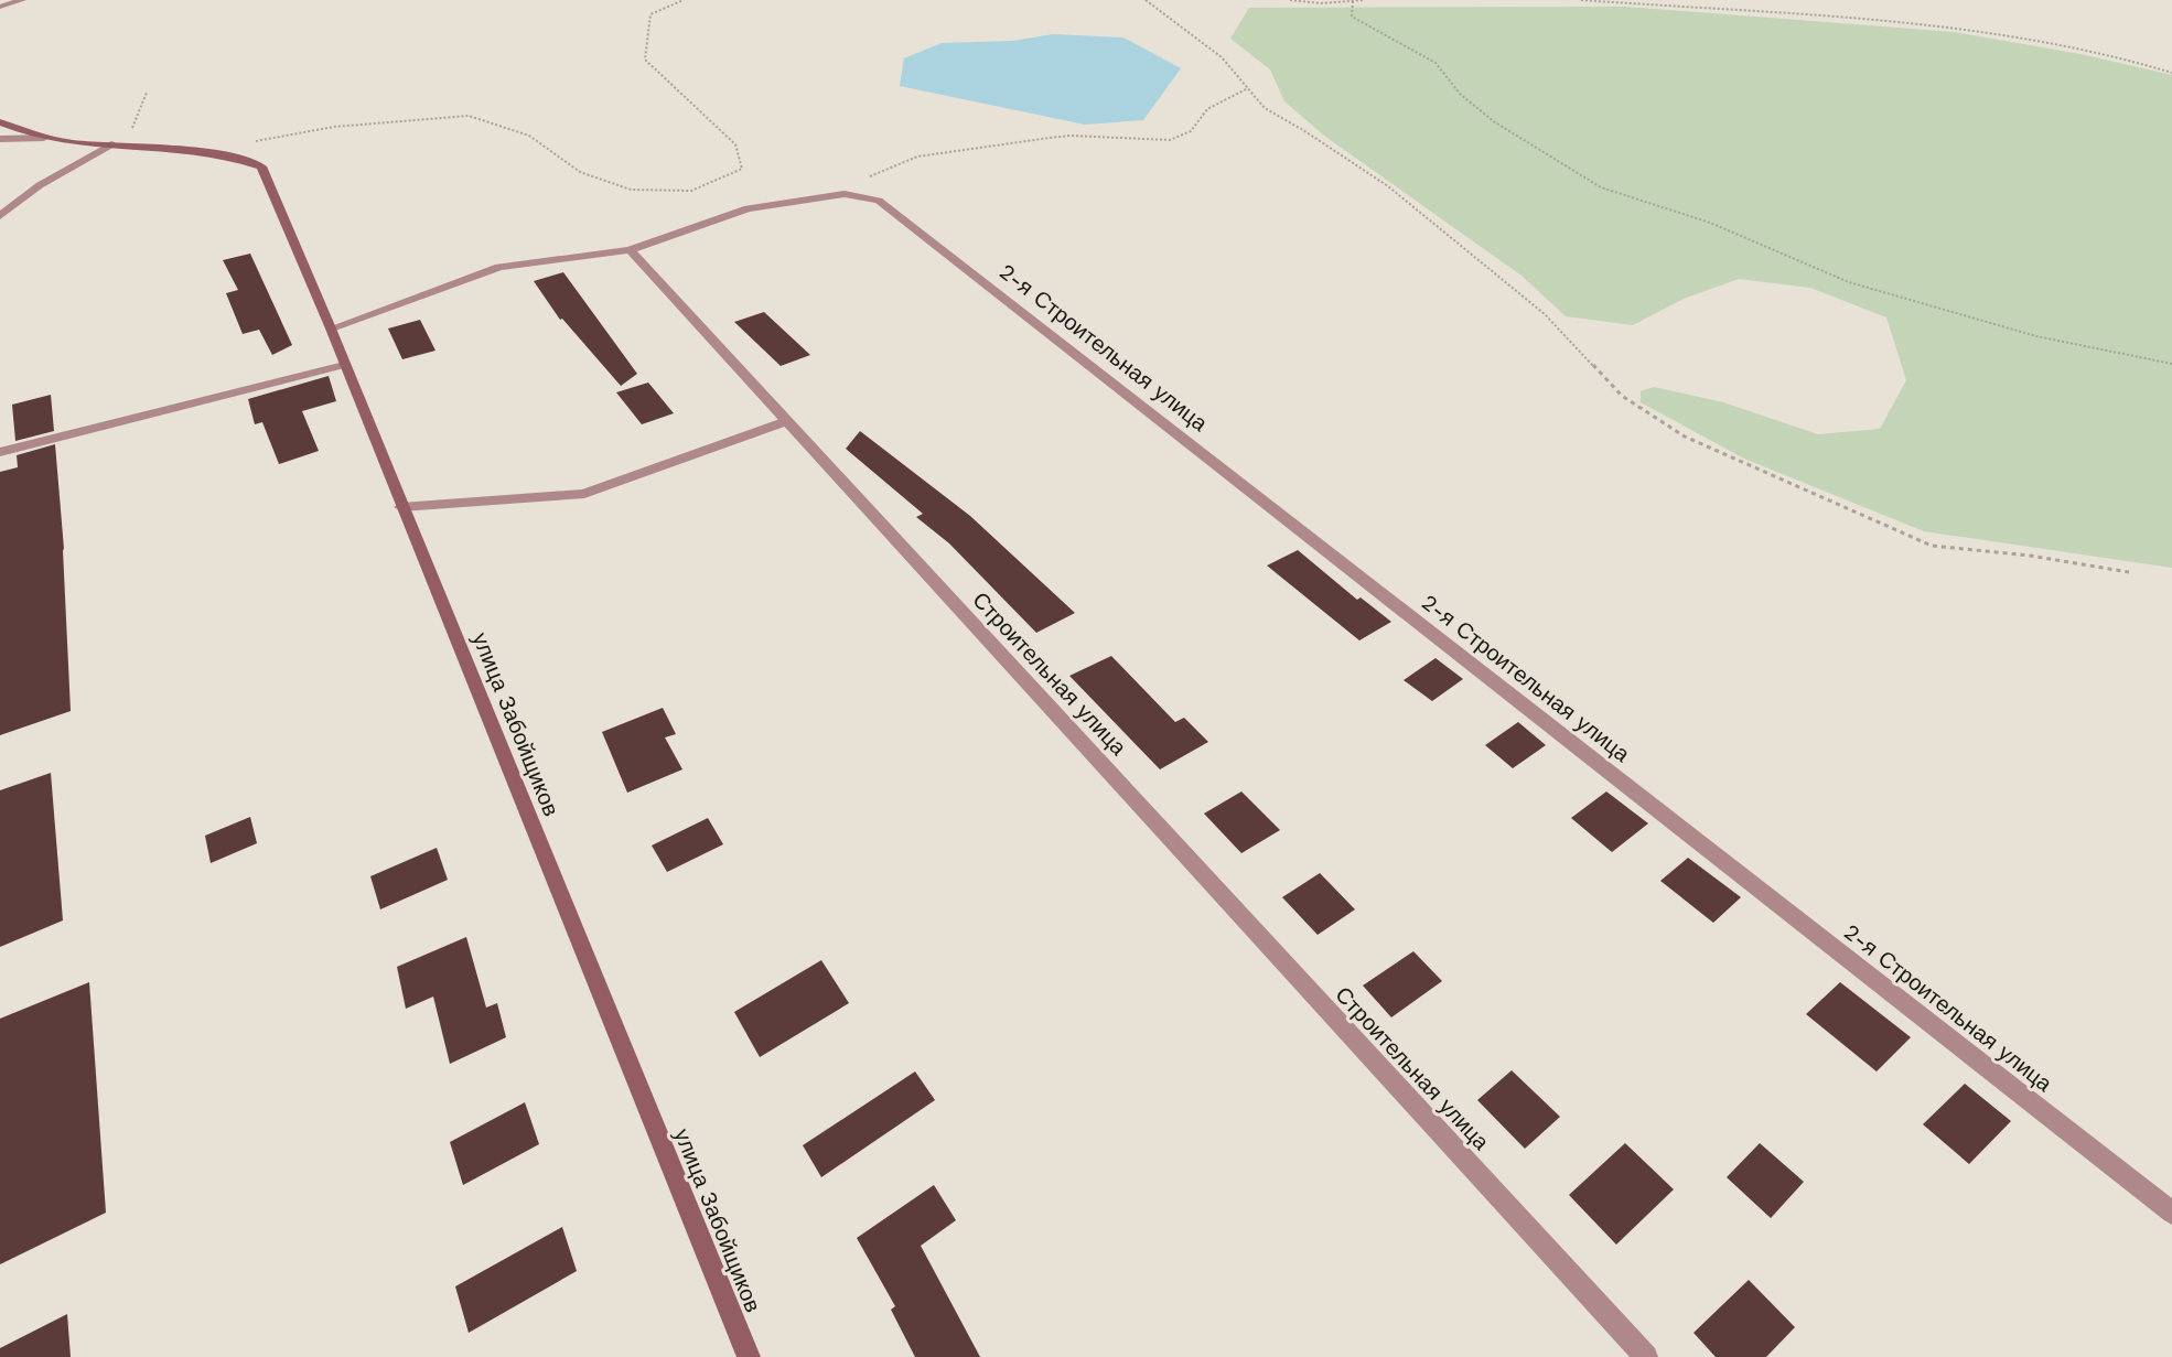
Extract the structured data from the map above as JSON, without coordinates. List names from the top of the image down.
{
  "streets": {
    "main road": ["улица Забойщиков"],
    "street": ["2-я Строительная улица", "Строительная улица"]
  },
  "crossings": [
    ["2-я Строительная улица", "Строительная улица"]
  ]
}
